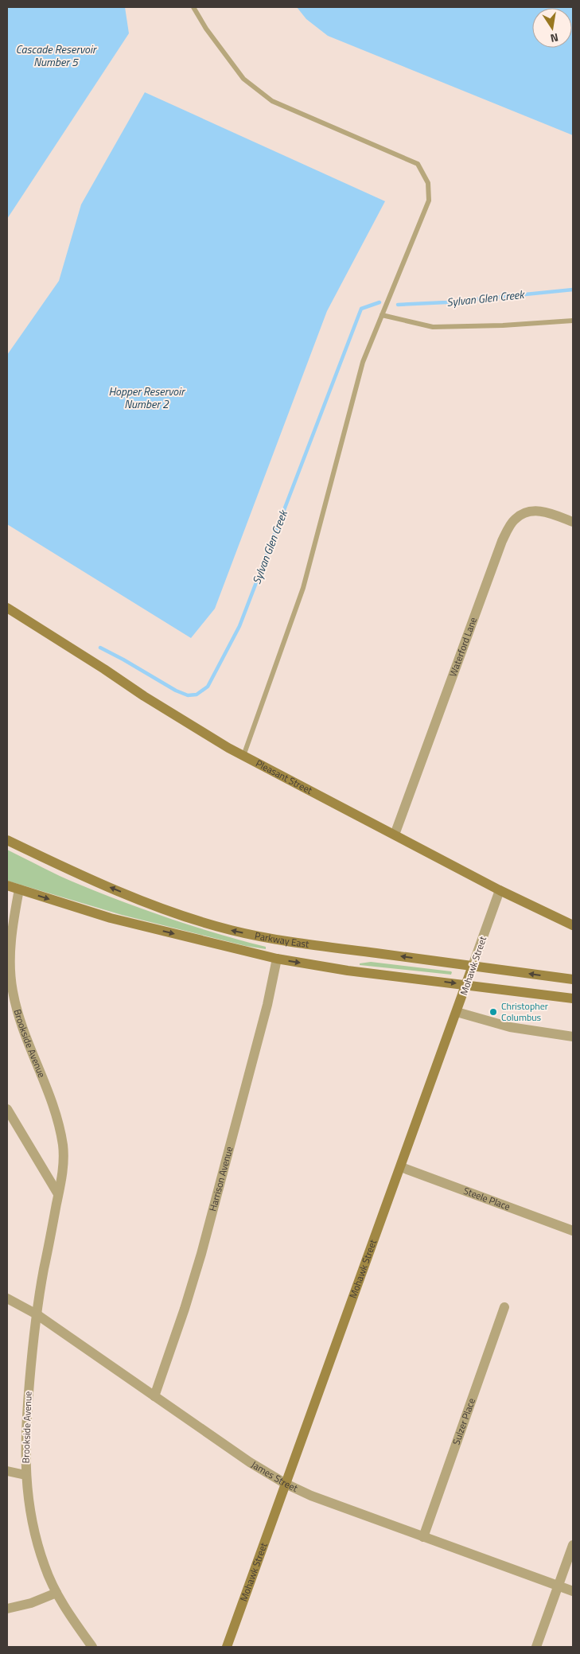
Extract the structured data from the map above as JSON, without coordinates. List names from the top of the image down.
{
  "streets": {
    "street": [
      "Waterford Lane",
      "Pleasant Street",
      "Parkway East",
      "Mohawk Street",
      "Brookside Avenue",
      "Harrison Avenue",
      "Steele Place",
      "Sulzer Place",
      "James Street"
    ]
  },
  "crossings": [
    ["Waterford Lane", "Pleasant Street"],
    ["Pleasant Street", "Mohawk Street"],
    ["Parkway East", "Mohawk Street"],
    ["Parkway East", "Brookside Avenue"],
    ["Parkway East", "Harrison Avenue"],
    ["Mohawk Street", "Steele Place"],
    ["Mohawk Street", "James Street"],
    ["Brookside Avenue", "James Street"],
    ["Harrison Avenue", "James Street"],
    ["Sulzer Place", "James Street"]
  ],
  "water": ["Cascade Reservoir Number 5", "Sylvan Glen Creek", "Hopper Reservoir Number 2"],
  "places": ["Christopher Columbus"],
  "north": "bottom"
}
